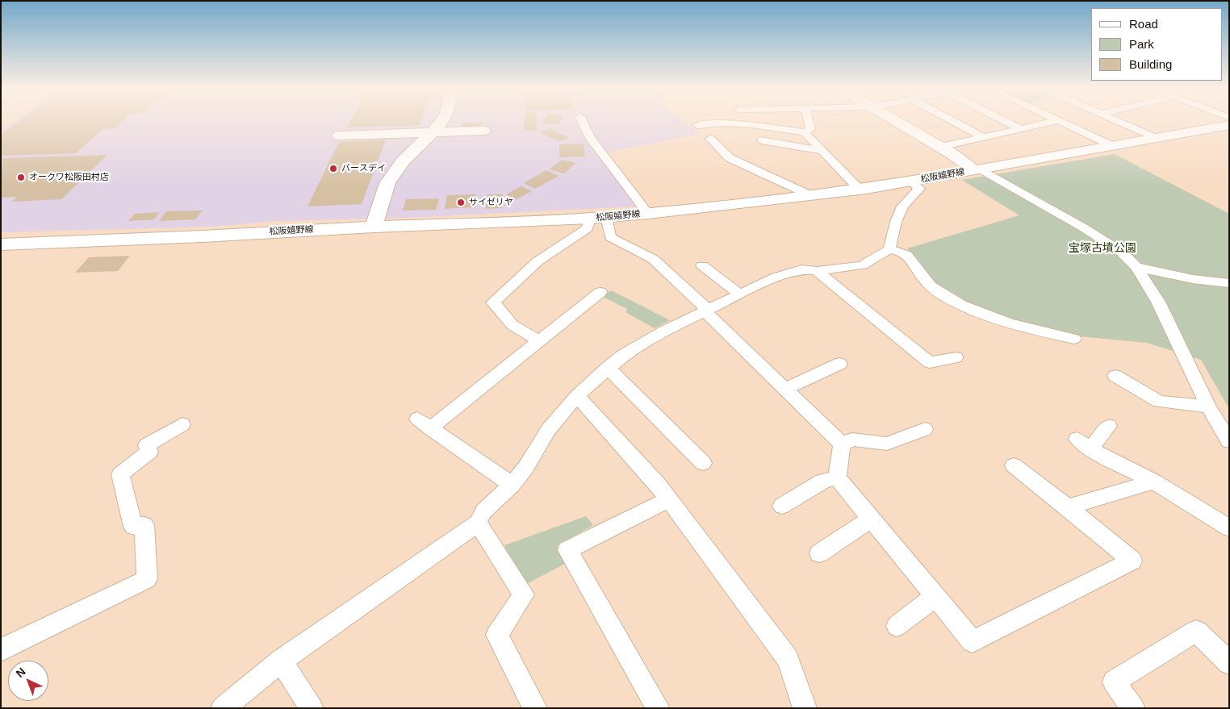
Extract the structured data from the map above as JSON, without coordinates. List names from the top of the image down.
{
  "streets": {
    "main road": ["松阪嬉野線"]
  },
  "parks": ["宝塚古墳公園"],
  "places": ["バースデイ", "オークワ松阪田村店", "サイゼリヤ"],
  "legend": ["Road", "Park", "Building"],
  "north": "top left"
}
